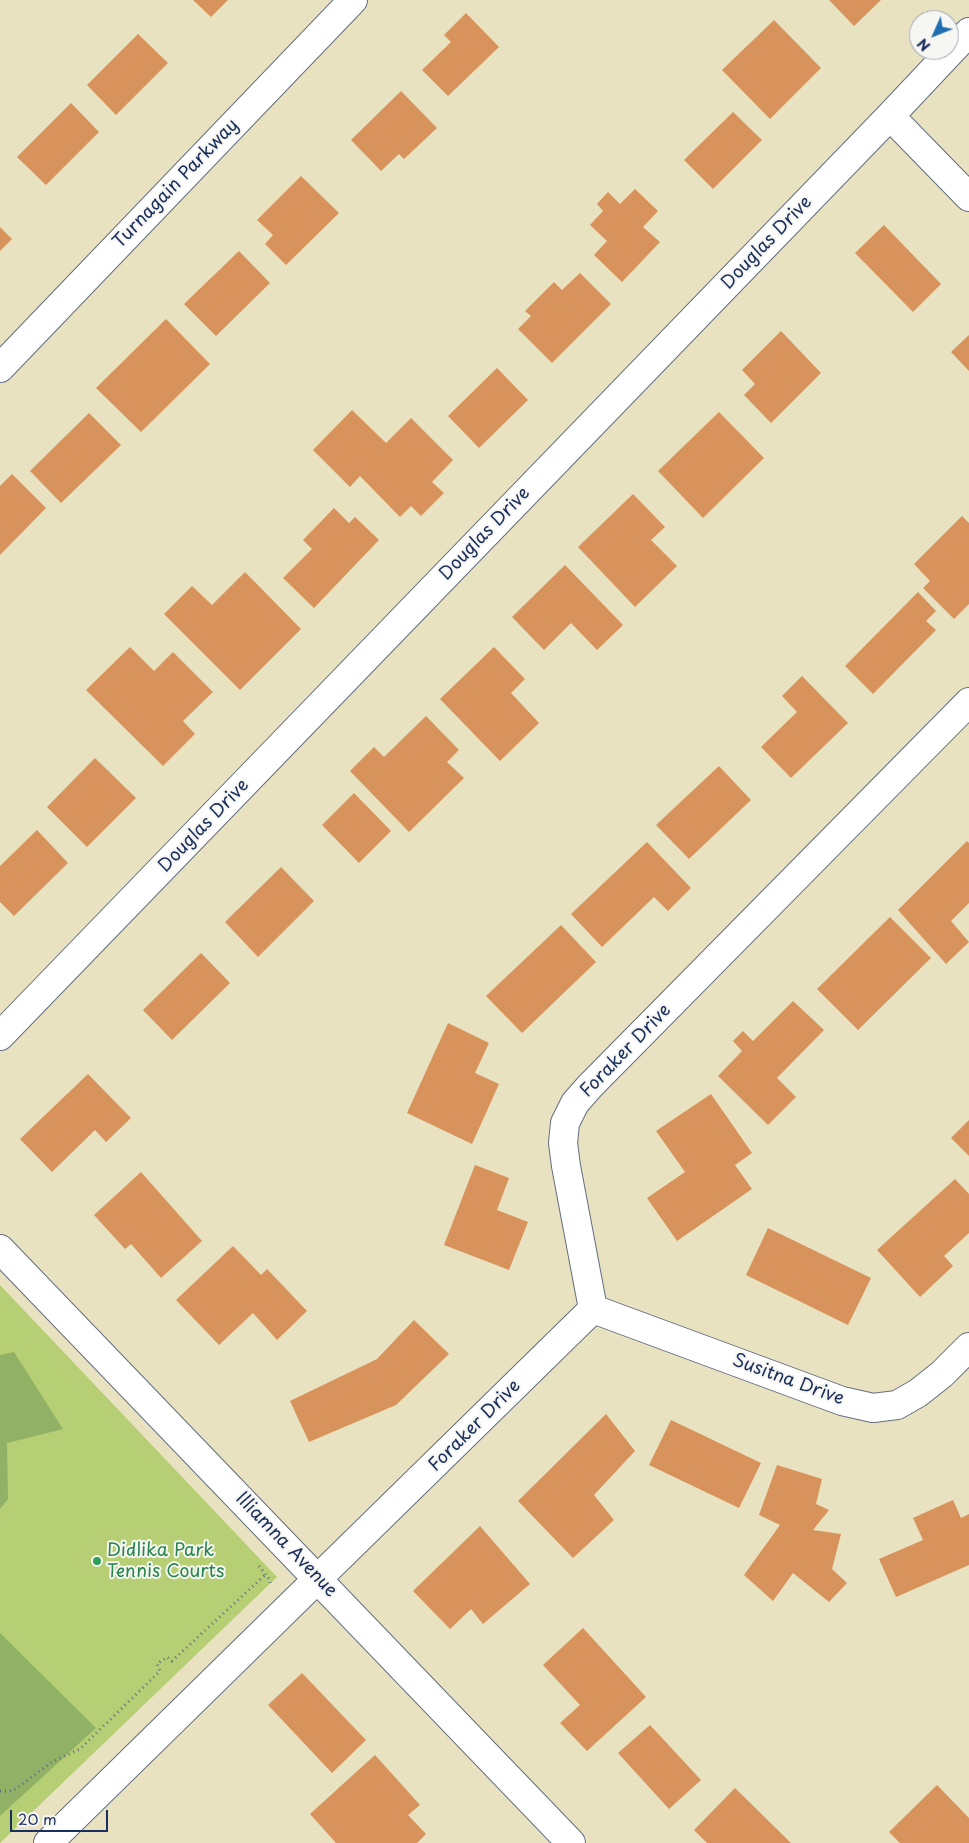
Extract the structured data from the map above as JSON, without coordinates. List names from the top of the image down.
{
  "streets": {
    "street": [
      "Turnagain Parkway",
      "Douglas Drive",
      "Foraker Drive",
      "Susitna Drive",
      "Illiamna Avenue"
    ]
  },
  "crossings": [
    ["Foraker Drive", "Susitna Drive"],
    ["Foraker Drive", "Illiamna Avenue"]
  ],
  "places": ["Didlika Park Tennis Courts"],
  "scale_bar": "20 m",
  "north": "bottom left"
}
